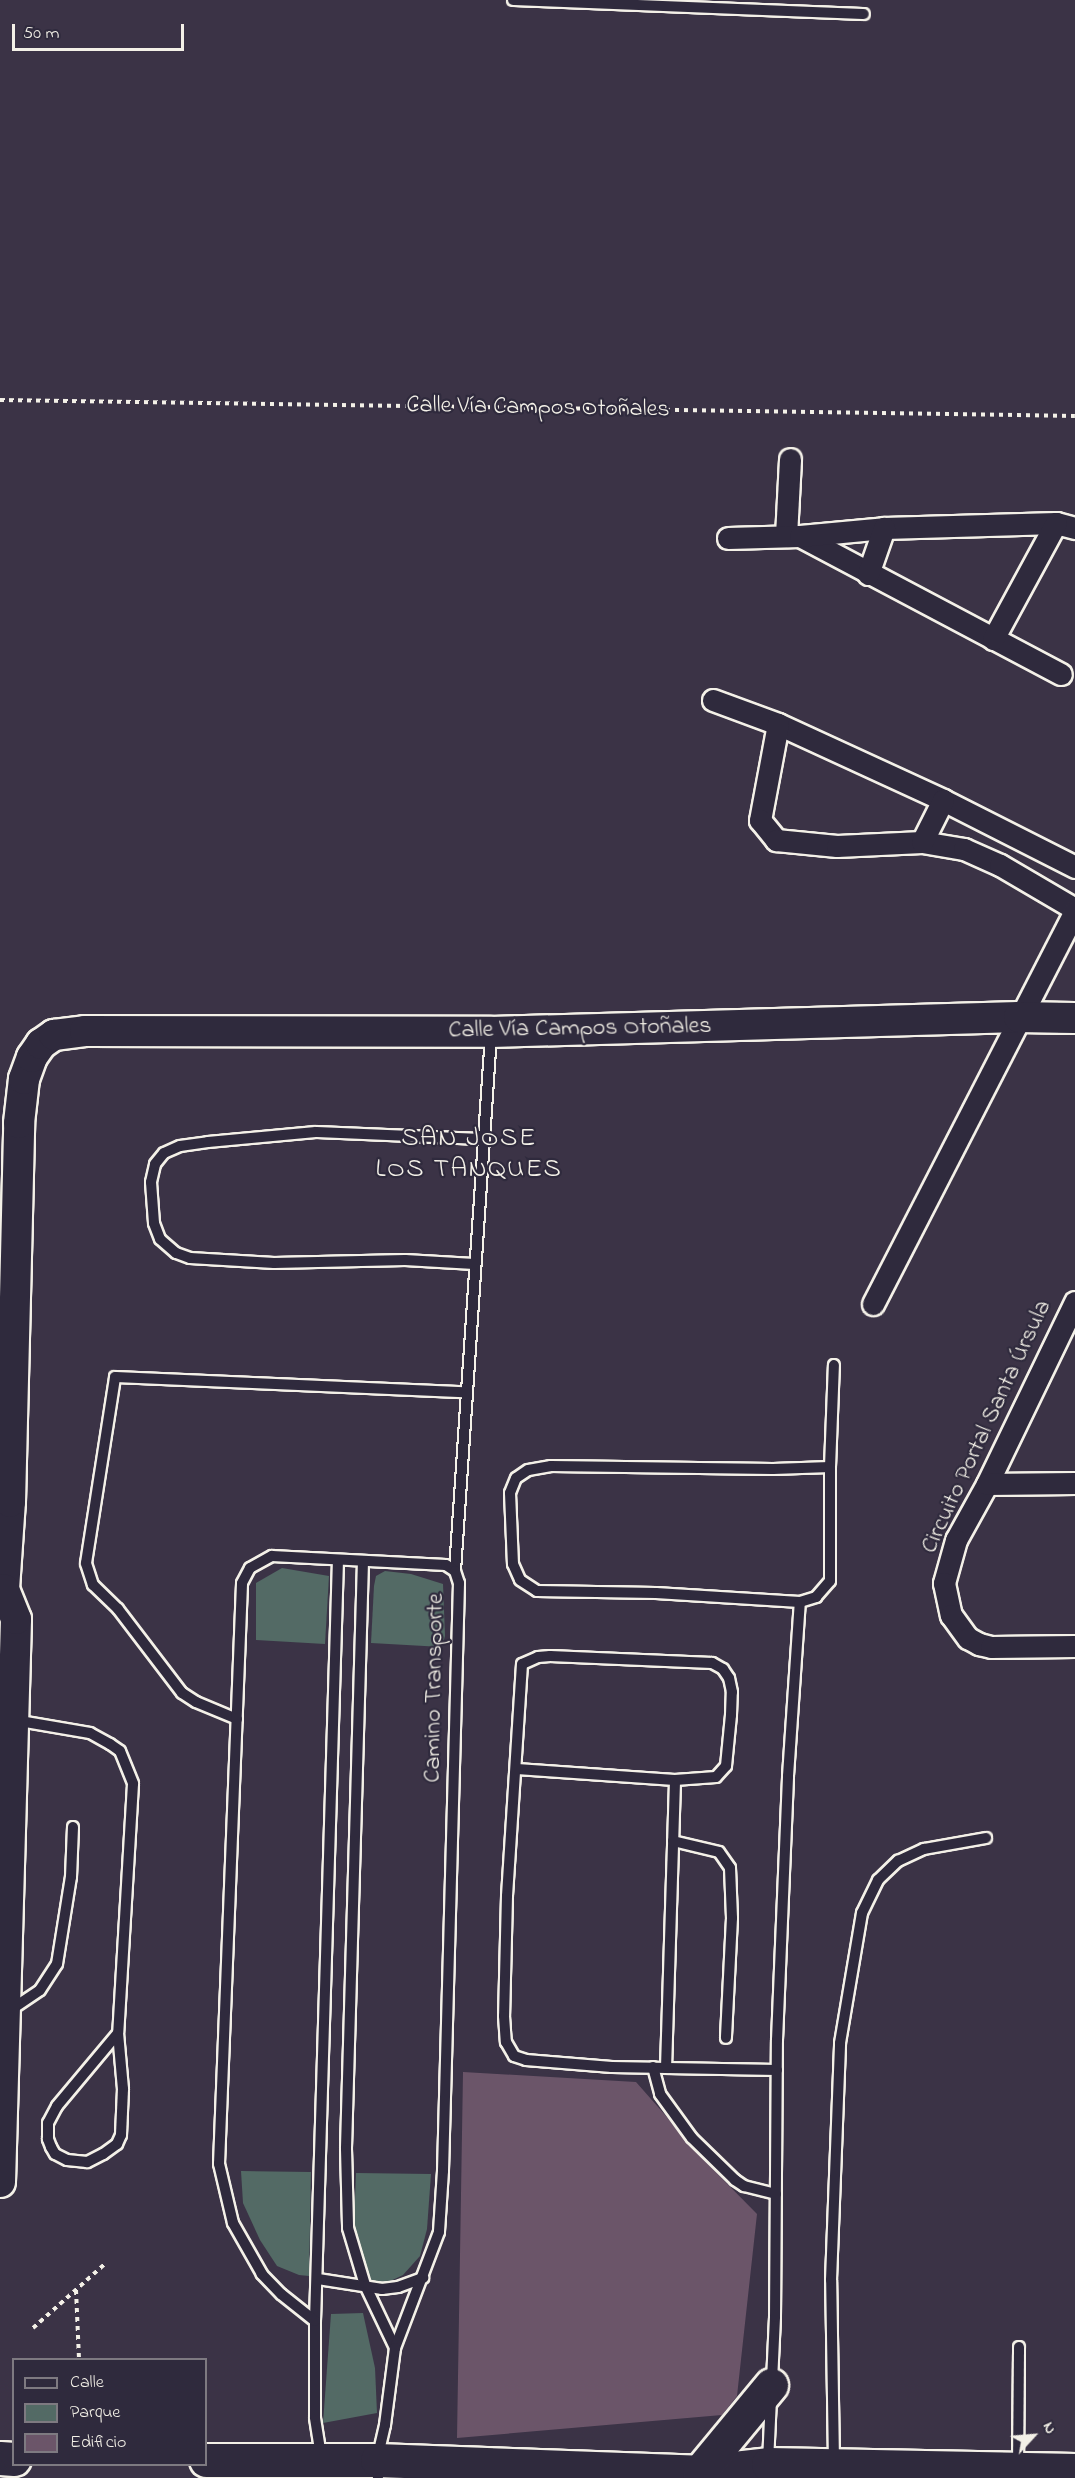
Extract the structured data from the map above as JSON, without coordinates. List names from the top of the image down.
{
  "streets": {
    "street": ["Calle Vía Campos Otoñales", "Circuito Portal Santa Úrsula"],
    "lane": ["Camino Transporte"]
  },
  "districts": ["SAN JOSE LOS TANQUES"],
  "legend": ["Calle", "Parque", "Edificio"],
  "scale_bar": "50 m",
  "north": "top right"
}
